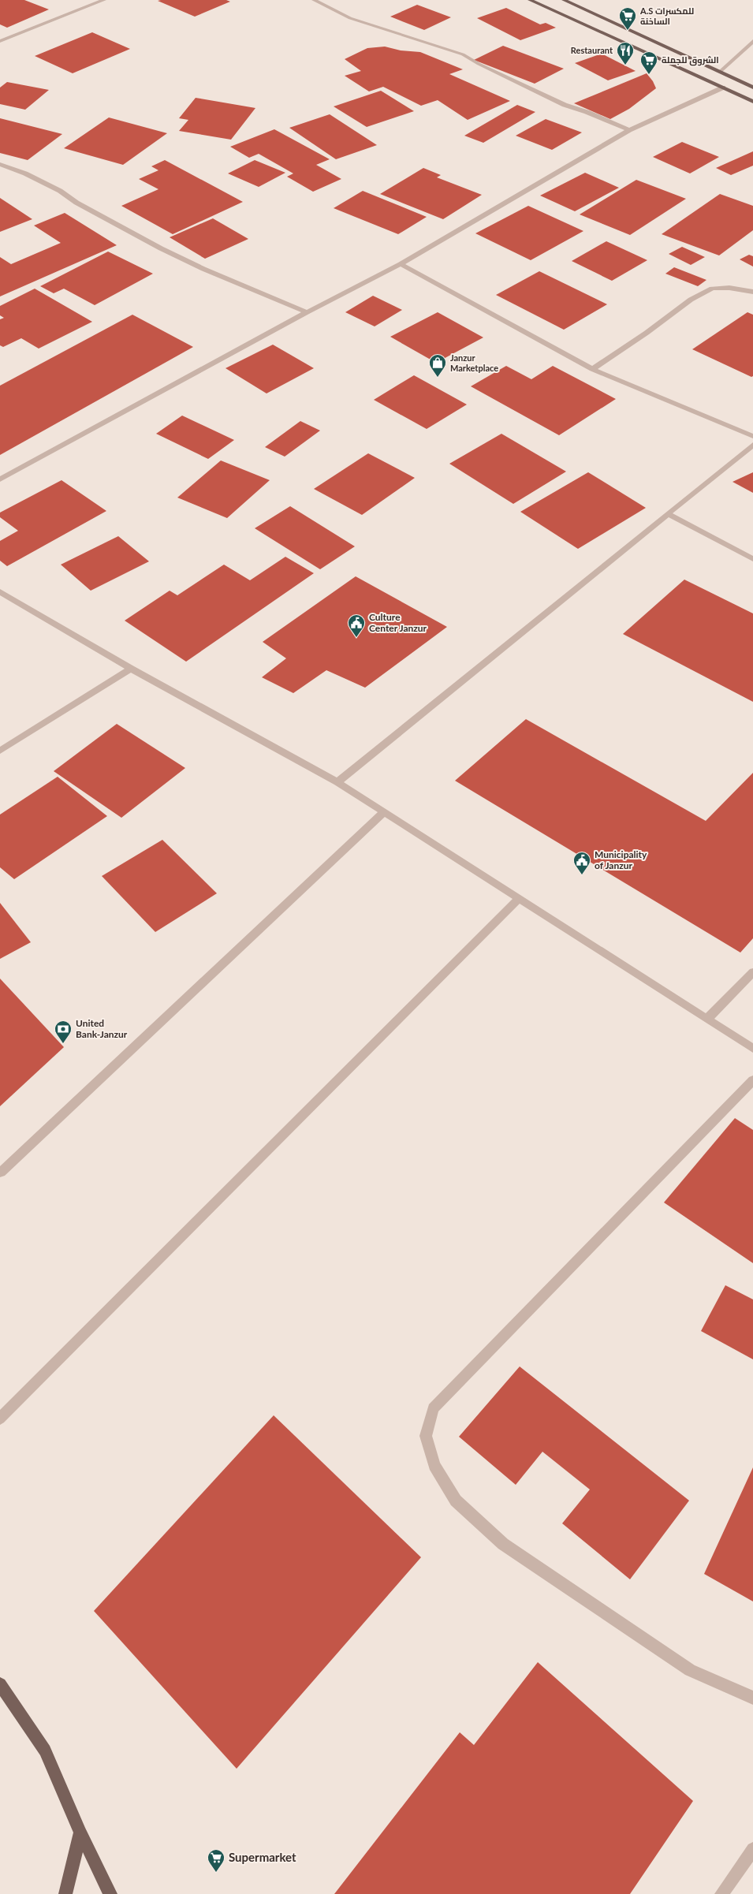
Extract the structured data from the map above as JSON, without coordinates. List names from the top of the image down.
{
  "places": {
    "supermarket": ["A.S للمكسرات الساخنة", "الشروق للجملة", "Supermarket"],
    "restaurant": ["Restaurant"],
    "shop": ["Janzur Marketplace"],
    "public building": ["Culture Center Janzur", "Municipality of Janzur"],
    "bank": ["United Bank-Janzur"]
  }
}
